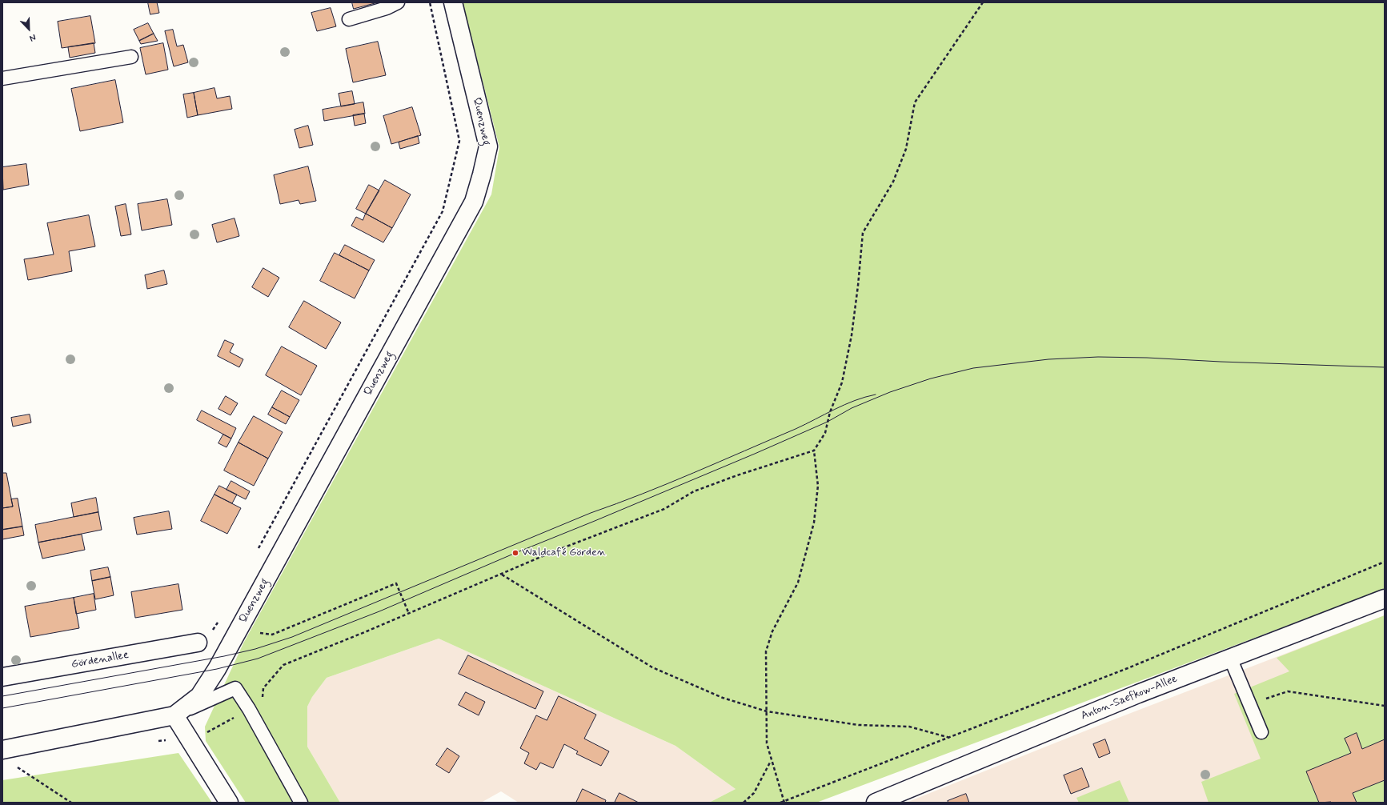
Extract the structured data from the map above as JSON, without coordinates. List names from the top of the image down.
{
  "streets": {
    "street": ["Quenzweg", "Gördenallee", "Anton-Saefkow-Allee"]
  },
  "places": ["Waldcafé Görden"],
  "north": "bottom right"
}
